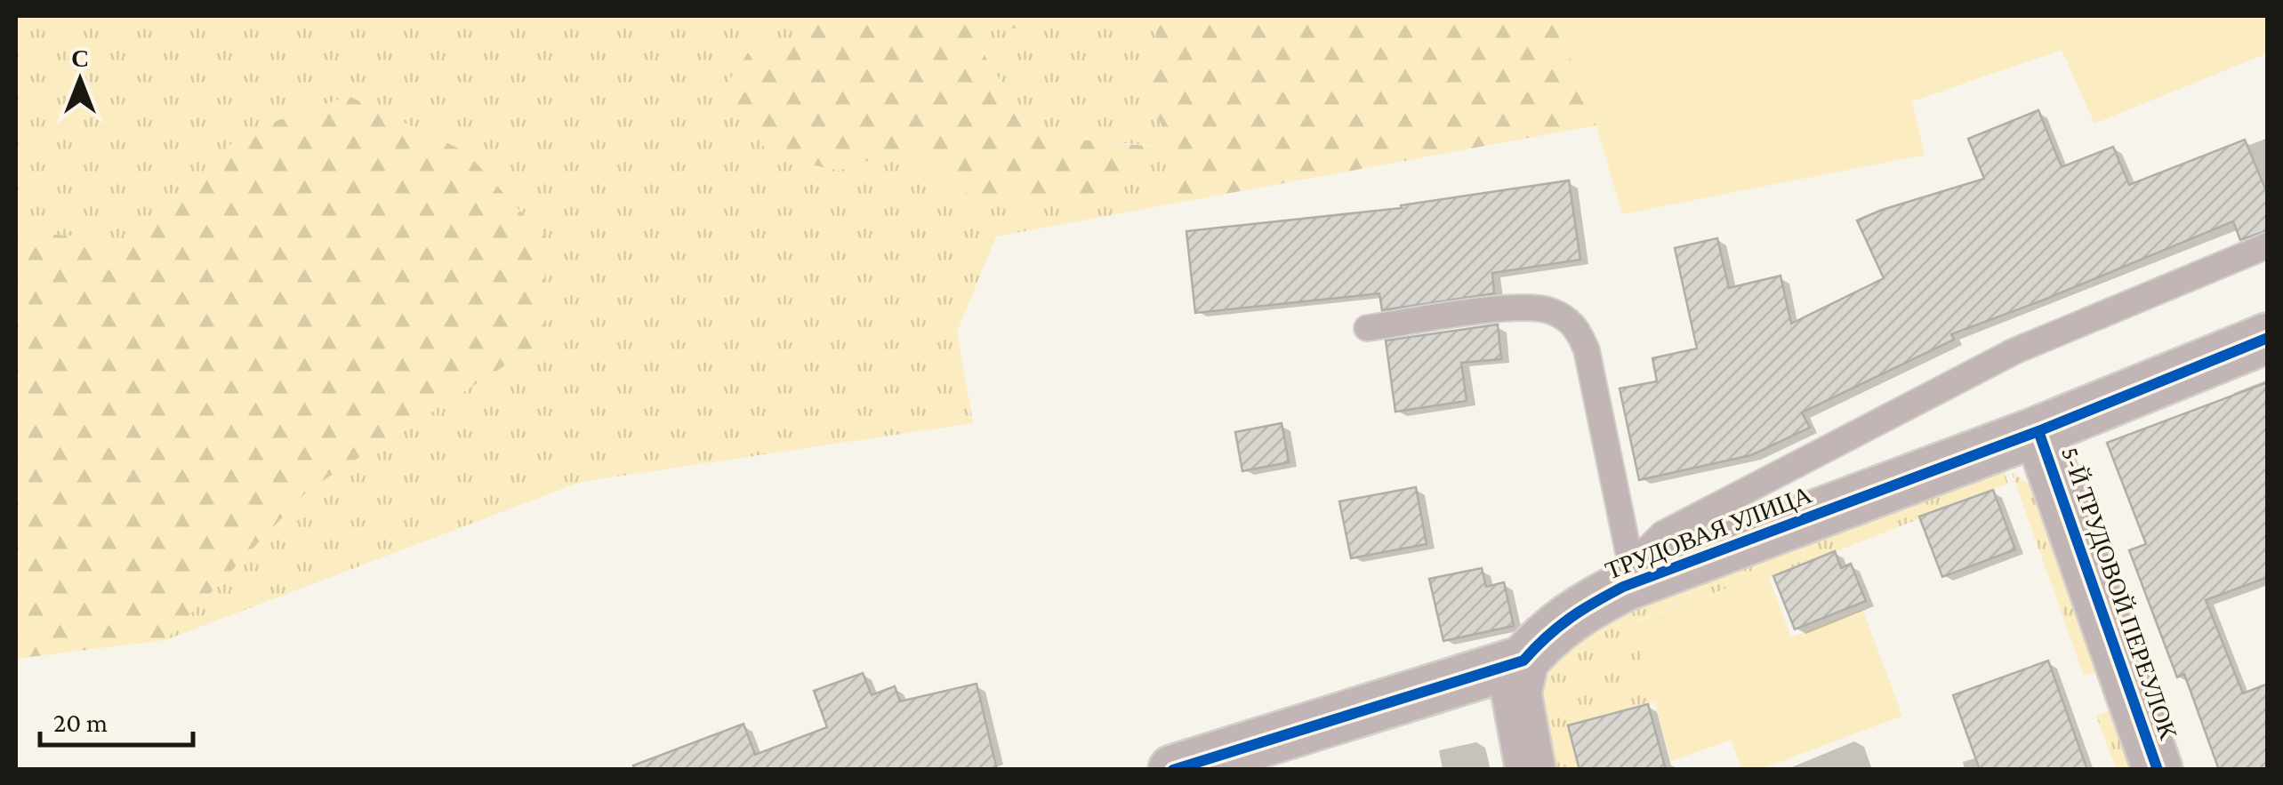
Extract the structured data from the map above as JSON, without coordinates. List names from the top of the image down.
{
  "streets": {
    "street": ["ТРУДОВАЯ УЛИЦА", "5-Й ТРУДОВОЙ ПЕРЕУЛОК"]
  },
  "crossings": [
    ["ТРУДОВАЯ УЛИЦА", "5-Й ТРУДОВОЙ ПЕРЕУЛОК"]
  ],
  "scale_bar": "20 m",
  "north": "top"
}
